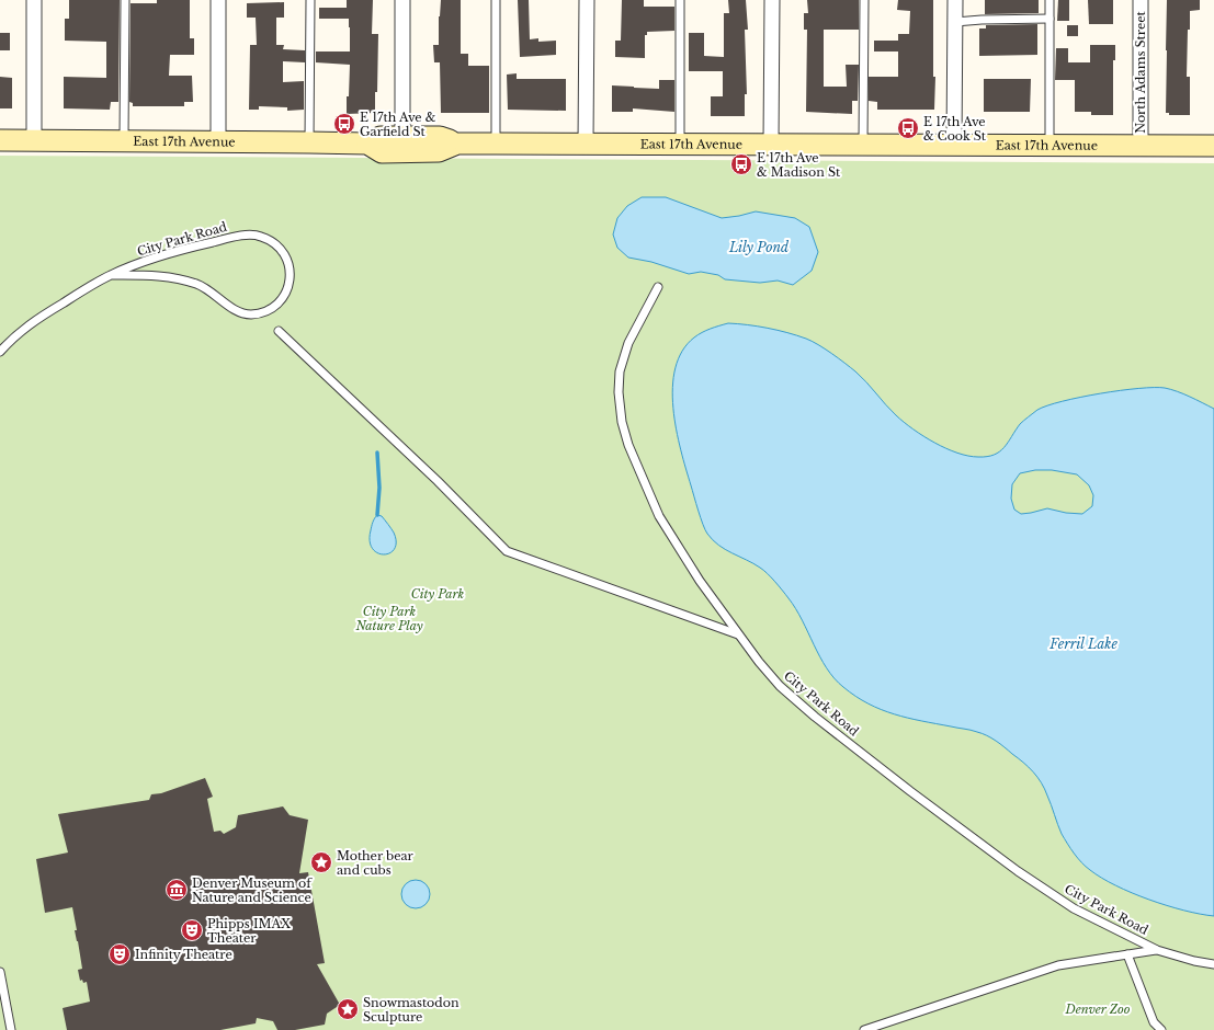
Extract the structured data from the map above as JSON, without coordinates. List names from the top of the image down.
{
  "streets": {
    "main road": ["East 17th Avenue"],
    "street": ["North Adams Street"],
    "lane": ["City Park Road"]
  },
  "crossings": [
    ["North Adams Street", "East 17th Avenue"]
  ],
  "water": ["Lily Pond", "Ferril Lake"],
  "parks": ["City Park", "City Park Nature Play", "Denver Zoo"],
  "places": {
    "bus stop": ["E 17th Ave & Garfield St", "E 17th Ave & Cook St", "E 17th Ave & Madison St"],
    "place": ["Mother bear and cubs", "Snowmastodon Sculpture"],
    "museum": ["Denver Museum of Nature and Science"],
    "theatre": ["Phipps IMAX Theater", "Infinity Theatre"]
  }
}
